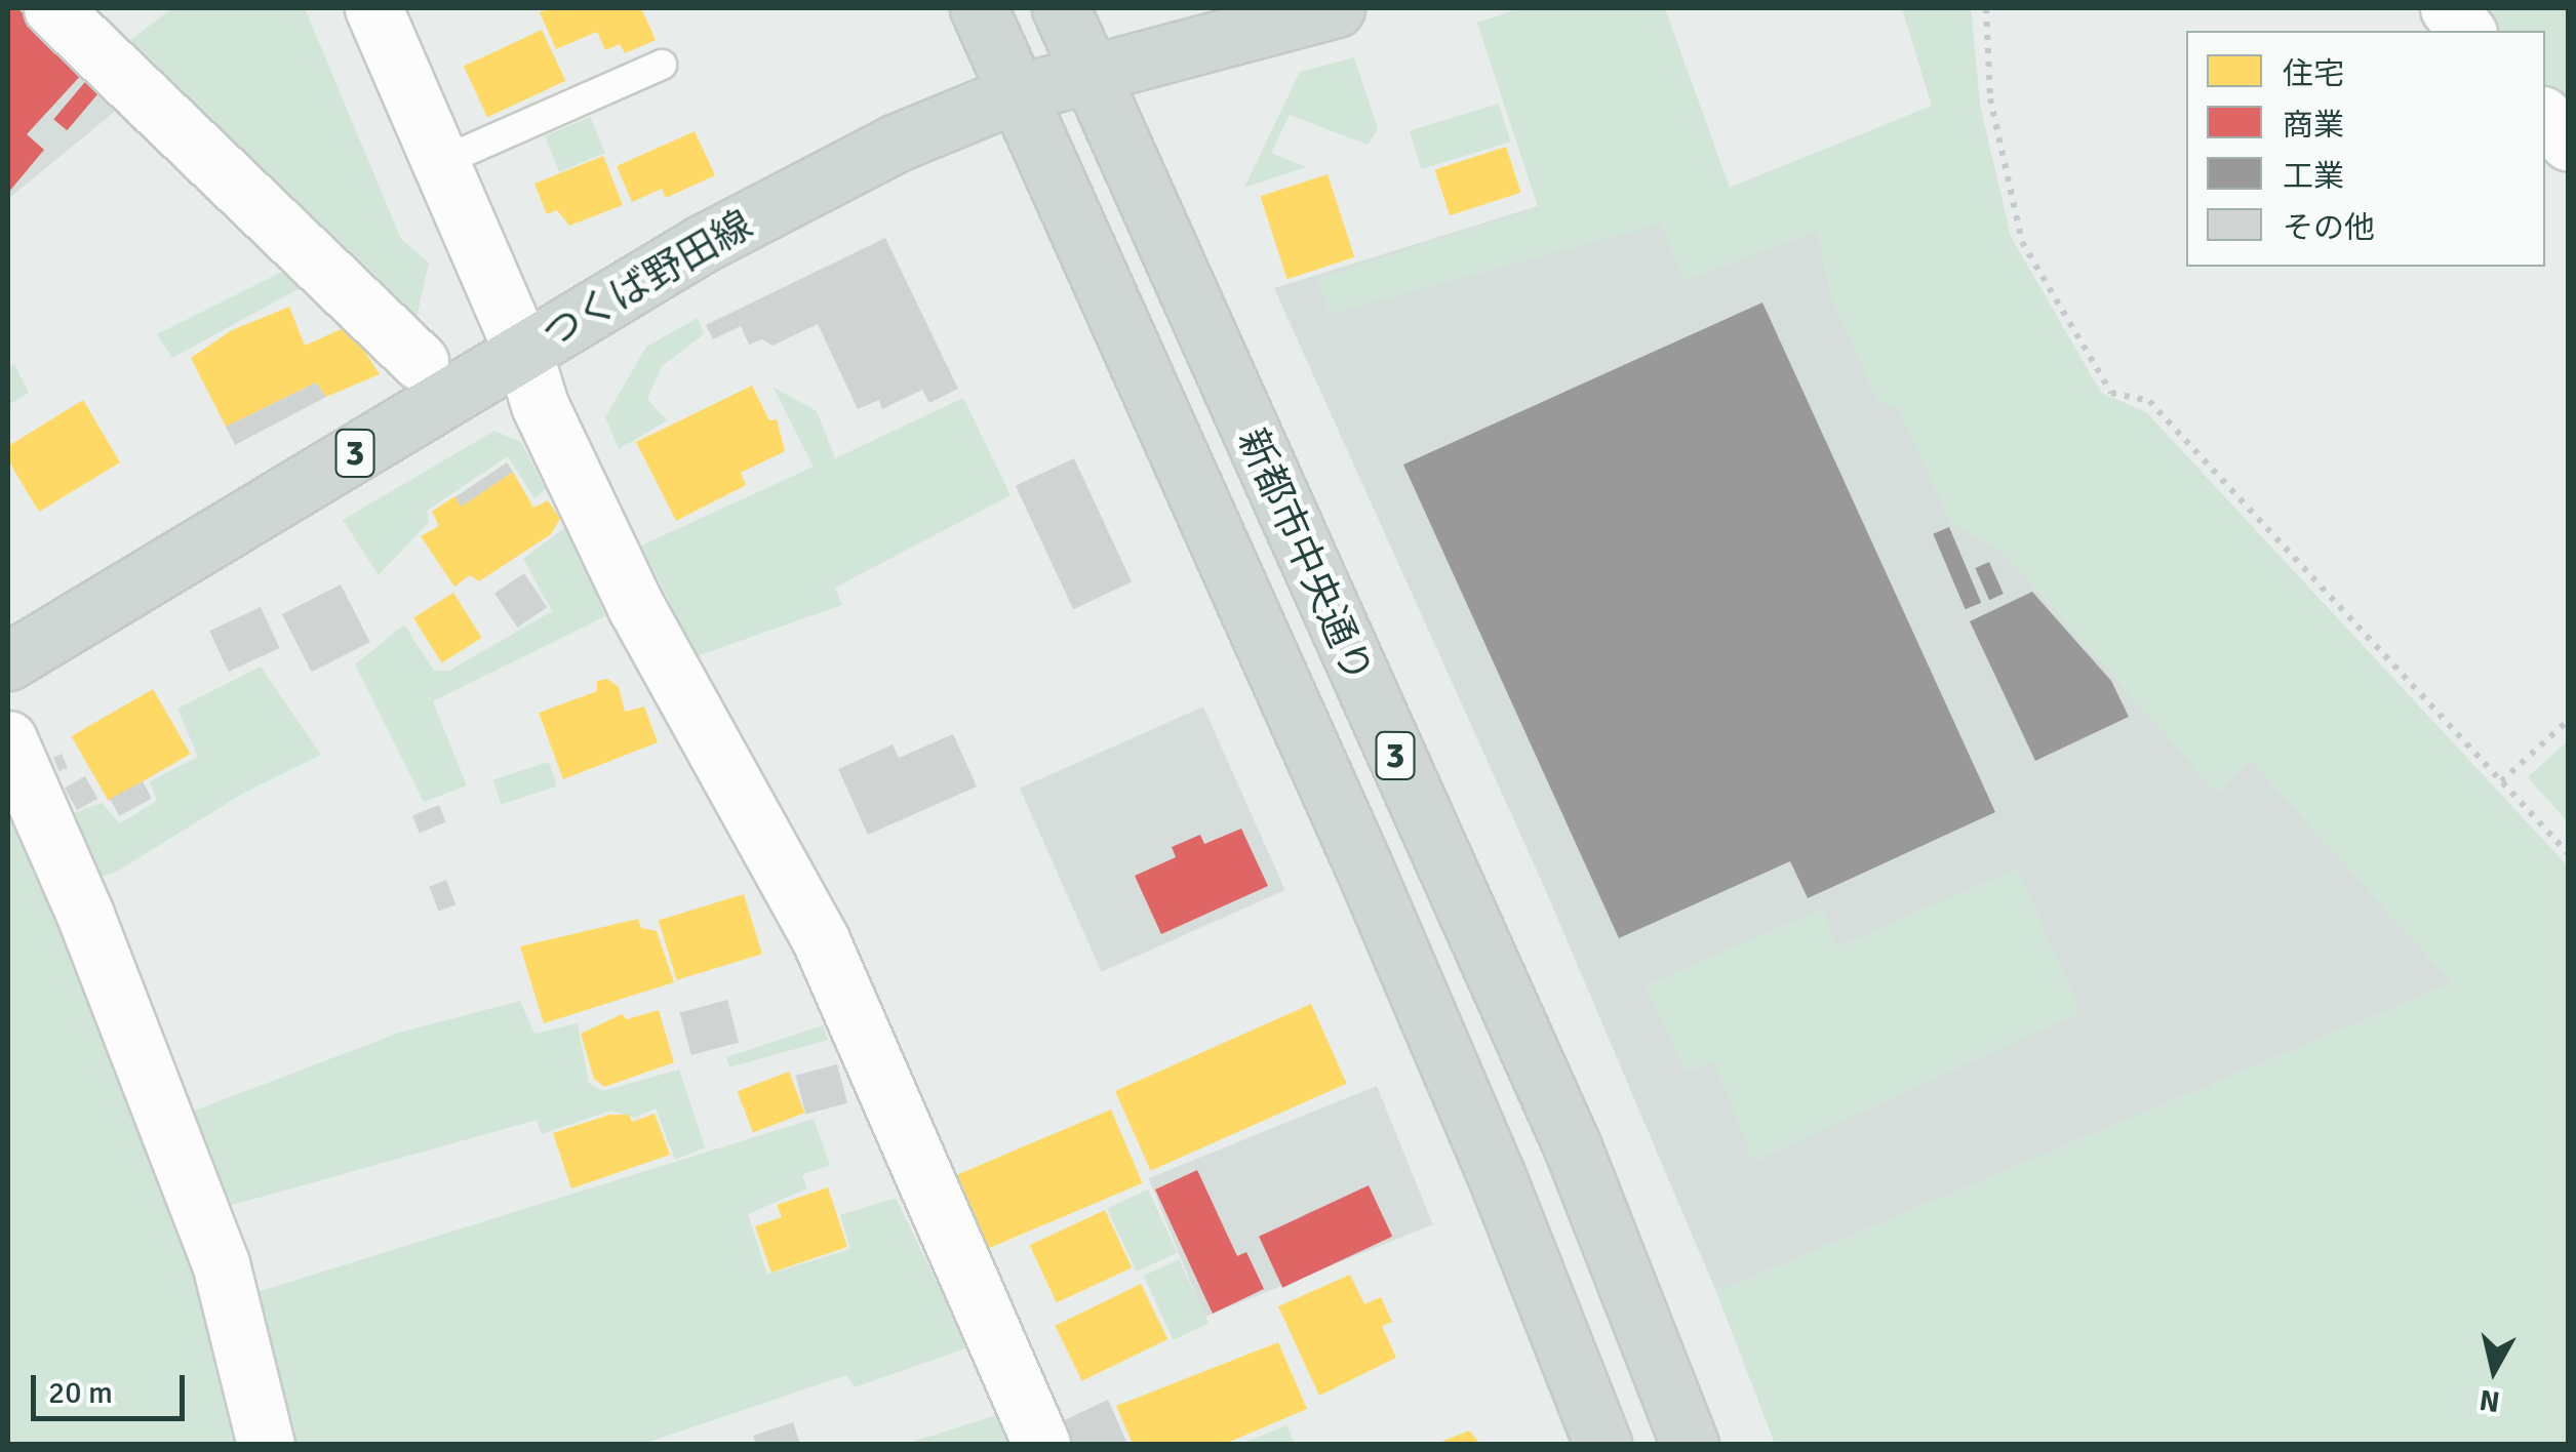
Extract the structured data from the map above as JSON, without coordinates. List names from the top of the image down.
{
  "streets": {
    "main road": ["つくば野田線", "3", "新都市中央通り"]
  },
  "crossings": [
    ["つくば野田線", "新都市中央通り"]
  ],
  "legend": [
    "住宅",
    "商業",
    "工業",
    "その他"
  ],
  "scale_bar": "20 m",
  "north": "bottom"
}
